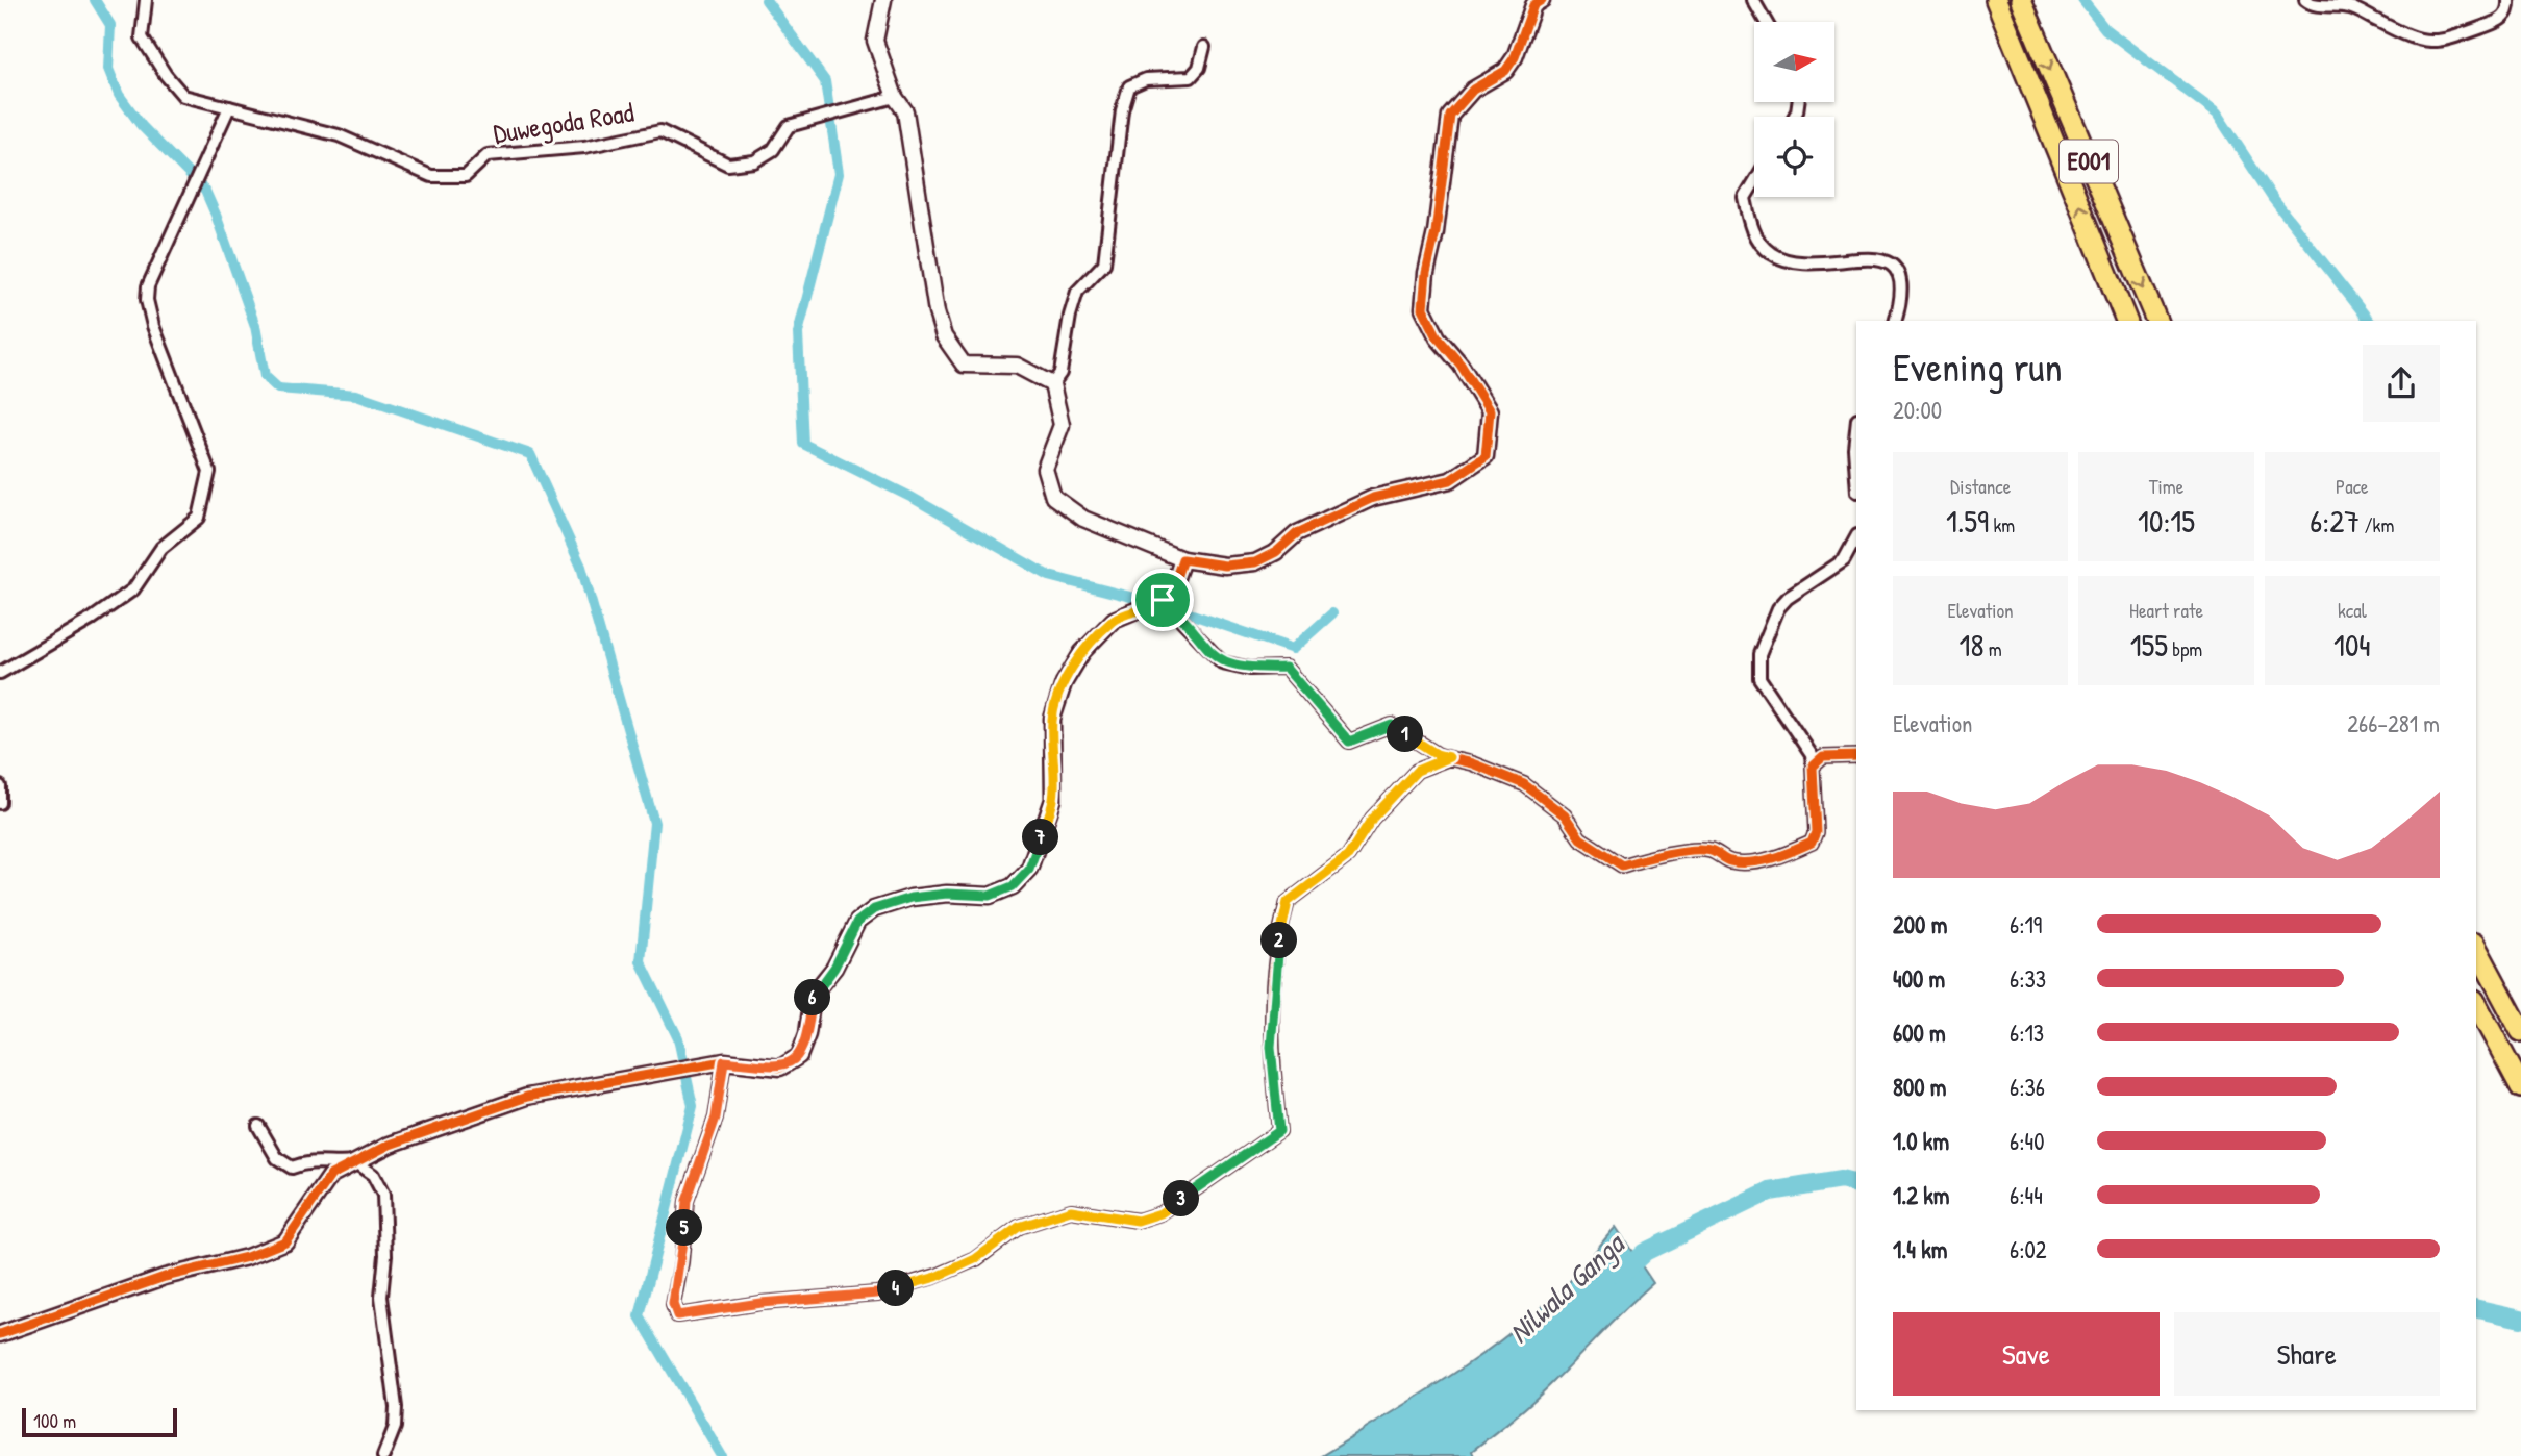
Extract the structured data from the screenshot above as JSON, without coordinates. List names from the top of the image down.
{
  "streets": {
    "highway": ["E001"],
    "street": ["Duwegoda Road"]
  },
  "water": ["Nilwala Ganga"],
  "scale_bar": "100 m",
  "north": "right",
  "page": {
    "heading": ["Evening run", "20:00"],
    "stats": [
      ["Distance", "1.59 km"],
      ["Time", "10:15"],
      ["Pace", "6:27 /km"],
      ["Elevation", "18 m"],
      ["Heart rate", "155 bpm"],
      ["kcal", "104"]
    ],
    "chart": ["Elevation", "266–281 m"],
    "pins": [
      "1",
      "7",
      "2",
      "6",
      "3",
      "5",
      "4"
    ],
    "list": [
      {
        "name": "200 m",
        "note": "6:19"
      },
      {
        "name": "400 m",
        "note": "6:33"
      },
      {
        "name": "600 m",
        "note": "6:13"
      },
      {
        "name": "800 m",
        "note": "6:36"
      },
      {
        "name": "1.0 km",
        "note": "6:40"
      },
      {
        "name": "1.2 km",
        "note": "6:44"
      },
      {
        "name": "1.4 km",
        "note": "6:02"
      }
    ],
    "buttons": ["Save", "Share"],
    "scale": "100 m"
  }
}
